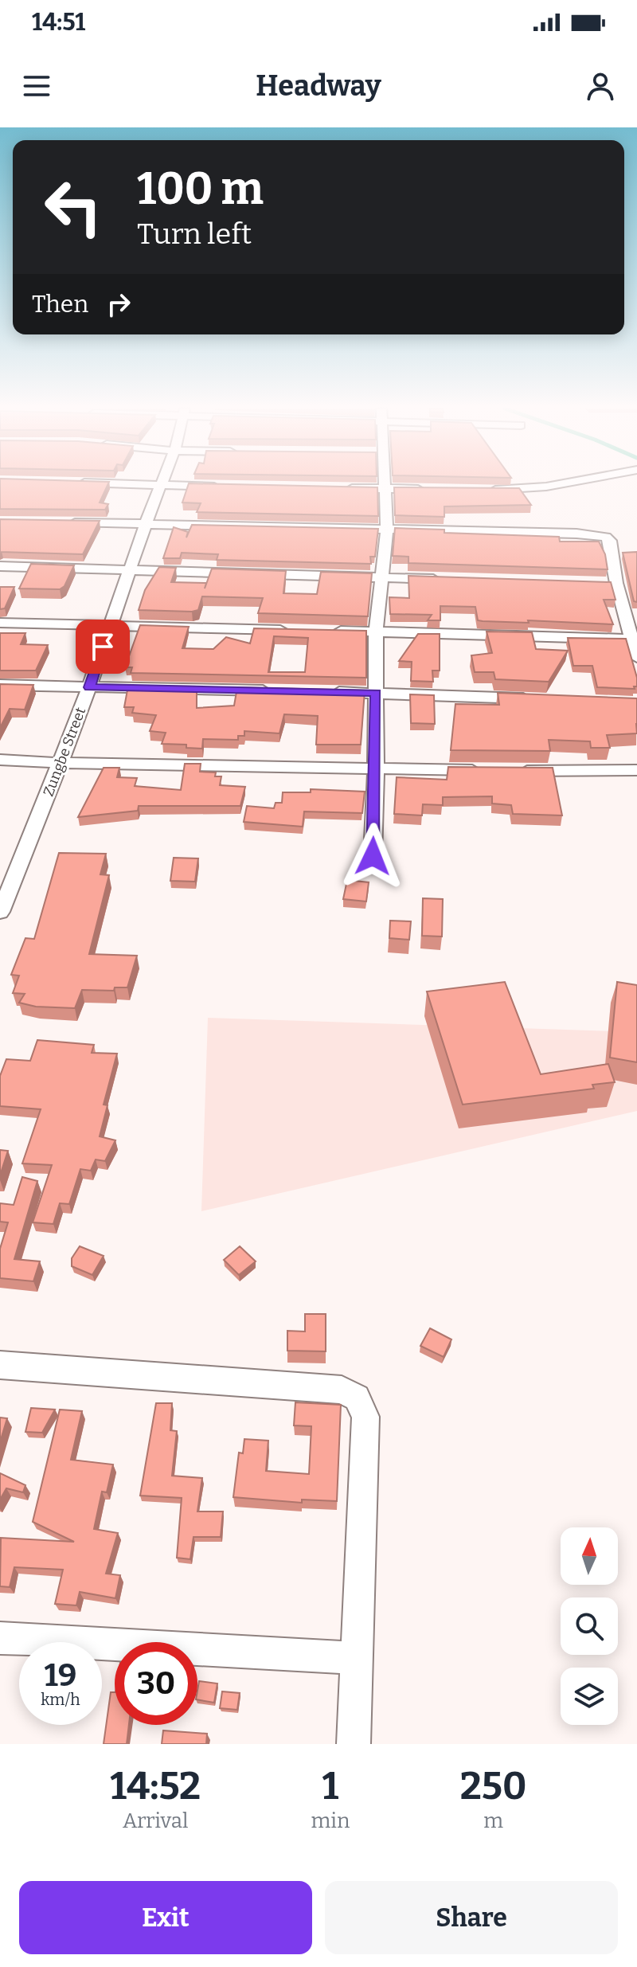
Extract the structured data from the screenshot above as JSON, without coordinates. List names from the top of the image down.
{
  "streets": {
    "street": ["Zungbe Street"]
  },
  "north": "top",
  "page": {
    "status": "14:51",
    "header": "Headway",
    "turn": ["100 m", "Turn left"],
    "then": "Then",
    "speed": "19 km/h",
    "limit": "30",
    "eta": [
      "14:52",
      "Arrival",
      "1",
      "min",
      "250",
      "m"
    ],
    "buttons": ["Exit", "Share"]
  }
}
